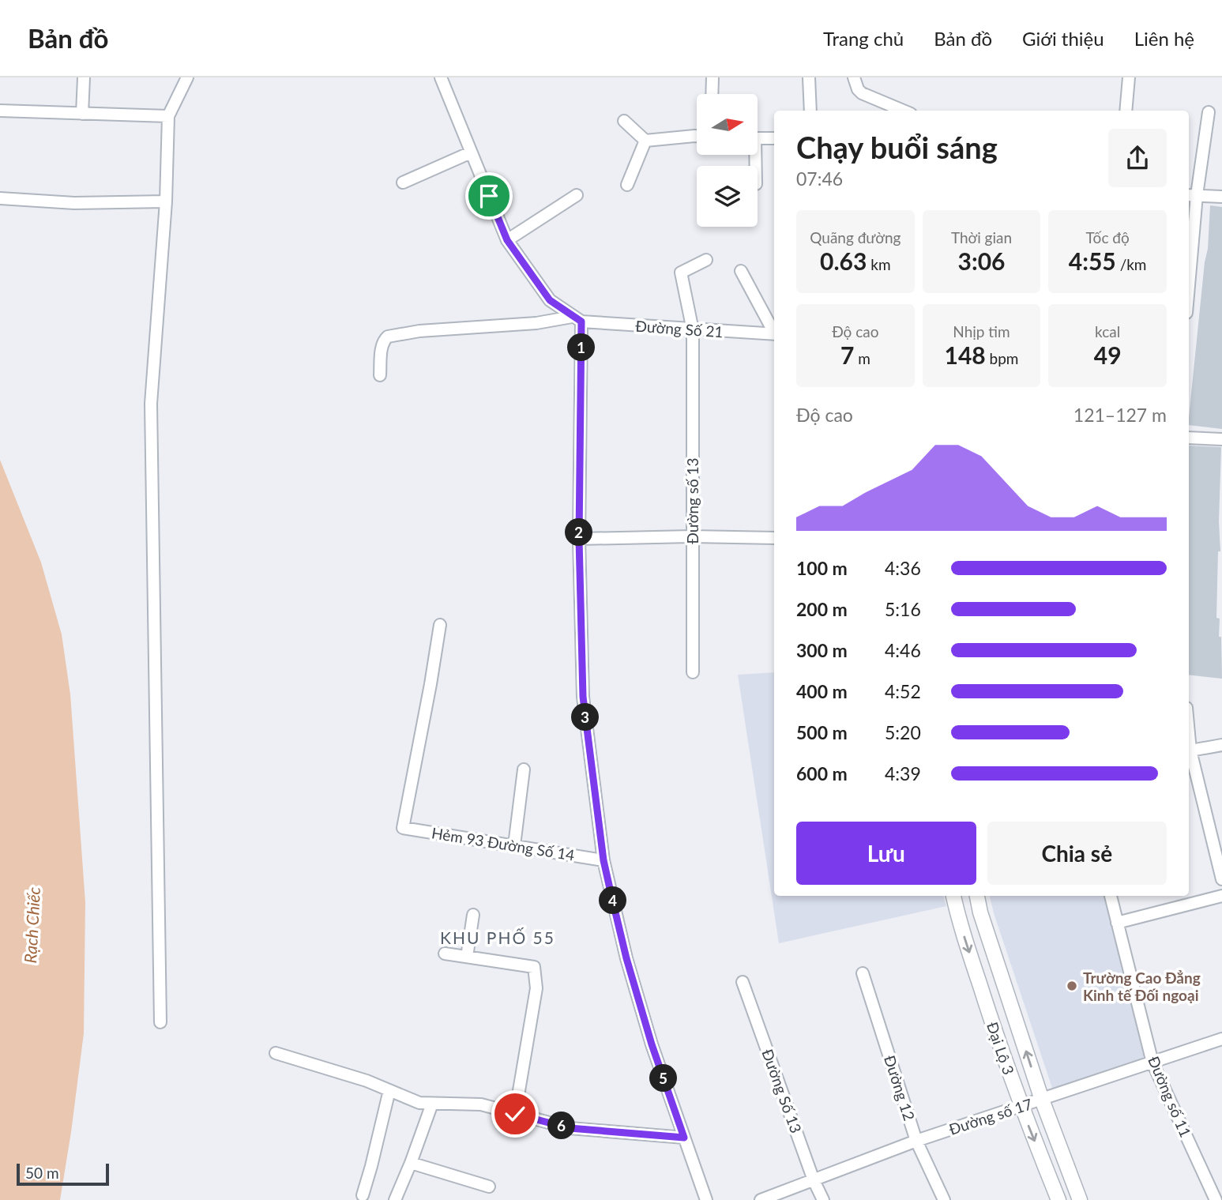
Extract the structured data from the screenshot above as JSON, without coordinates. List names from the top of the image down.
{
  "streets": {
    "street": [
      "Đường Số 21",
      "Đường số 13",
      "Hẻm 93 Đường Số 14",
      "Đại Lộ 3",
      "Đường 12",
      "Đường Số 13",
      "Đường số 11",
      "Đường số 17"
    ]
  },
  "crossings": [
    ["Đường Số 21", "Đường số 13"],
    ["Đại Lộ 3", "Đường số 17"],
    ["Đường 12", "Đường số 17"],
    ["Đường Số 13", "Đường số 17"],
    ["Đường số 11", "Đường số 17"]
  ],
  "districts": ["KHU PHỐ 55"],
  "water": ["Rạch Chiếc"],
  "places": ["Trường Cao Đẳng Kinh tế Đối ngoại"],
  "scale_bar": "50 m",
  "north": "right",
  "page": {
    "header": "Bản đồ",
    "nav": [
      "Trang chủ",
      "Bản đồ",
      "Giới thiệu",
      "Liên hệ"
    ],
    "heading": ["Chạy buổi sáng", "07:46"],
    "stats": [
      ["Quãng đường", "0.63 km"],
      ["Thời gian", "3:06"],
      ["Tốc độ", "4:55 /km"],
      ["Độ cao", "7 m"],
      ["Nhịp tim", "148 bpm"],
      ["kcal", "49"]
    ],
    "pins": [
      "1",
      "2",
      "3",
      "4",
      "5",
      "6"
    ],
    "chart": ["Độ cao", "121–127 m"],
    "list": [
      {
        "name": "100 m",
        "note": "4:36"
      },
      {
        "name": "200 m",
        "note": "5:16"
      },
      {
        "name": "300 m",
        "note": "4:46"
      },
      {
        "name": "400 m",
        "note": "4:52"
      },
      {
        "name": "500 m",
        "note": "5:20"
      },
      {
        "name": "600 m",
        "note": "4:39"
      }
    ],
    "buttons": ["Lưu", "Chia sẻ"],
    "scale": "50 m"
  }
}
